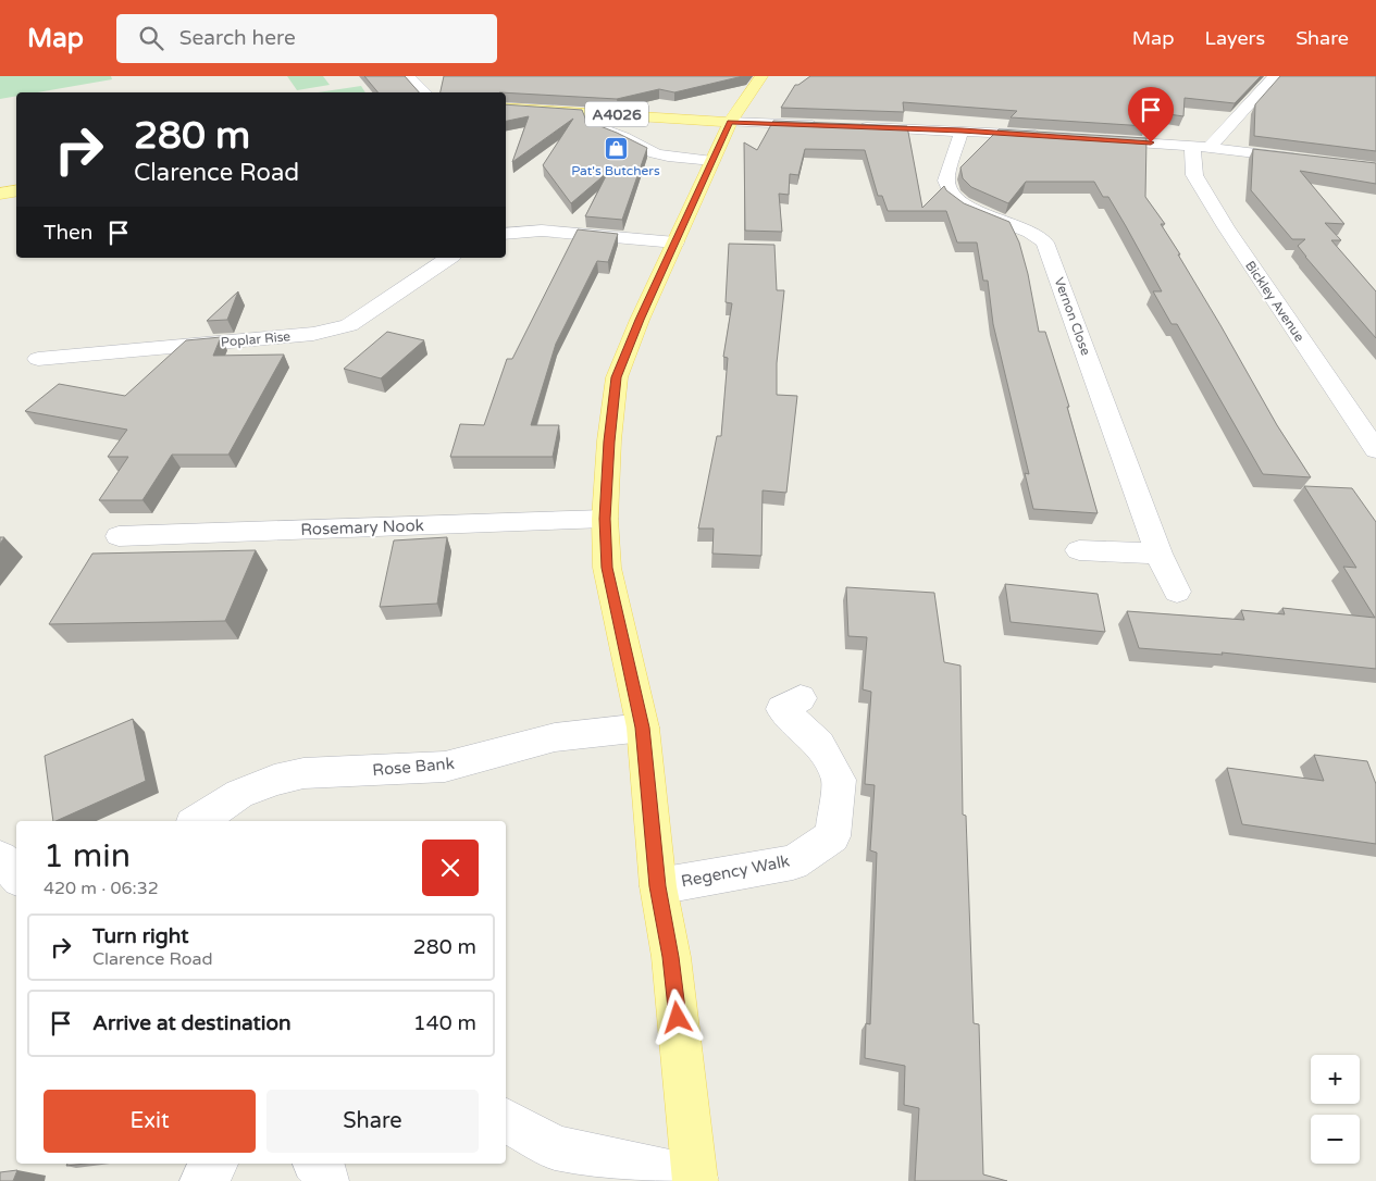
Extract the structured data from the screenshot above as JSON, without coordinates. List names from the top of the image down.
{
  "streets": {
    "main road": ["A4026"],
    "street": [
      "Bickley Avenue",
      "Vernon Close",
      "Poplar Rise",
      "Rosemary Nook",
      "Rose Bank",
      "Regency Walk"
    ]
  },
  "places": {
    "shop": ["Pat's Butchers"]
  },
  "page": {
    "header": "Map",
    "search": "Search here",
    "nav": ["Map", "Layers", "Share"],
    "turn": ["280 m", "Clarence Road"],
    "then": "Then",
    "heading": ["1 min", "420 m · 06:32"],
    "list": [
      {
        "name": "Turn right",
        "note": "Clarence Road",
        "value": "280 m"
      },
      {
        "name": "Arrive at destination",
        "value": "140 m"
      }
    ],
    "map_buttons": ["+", "−"],
    "buttons": ["Exit", "Share"]
  }
}
